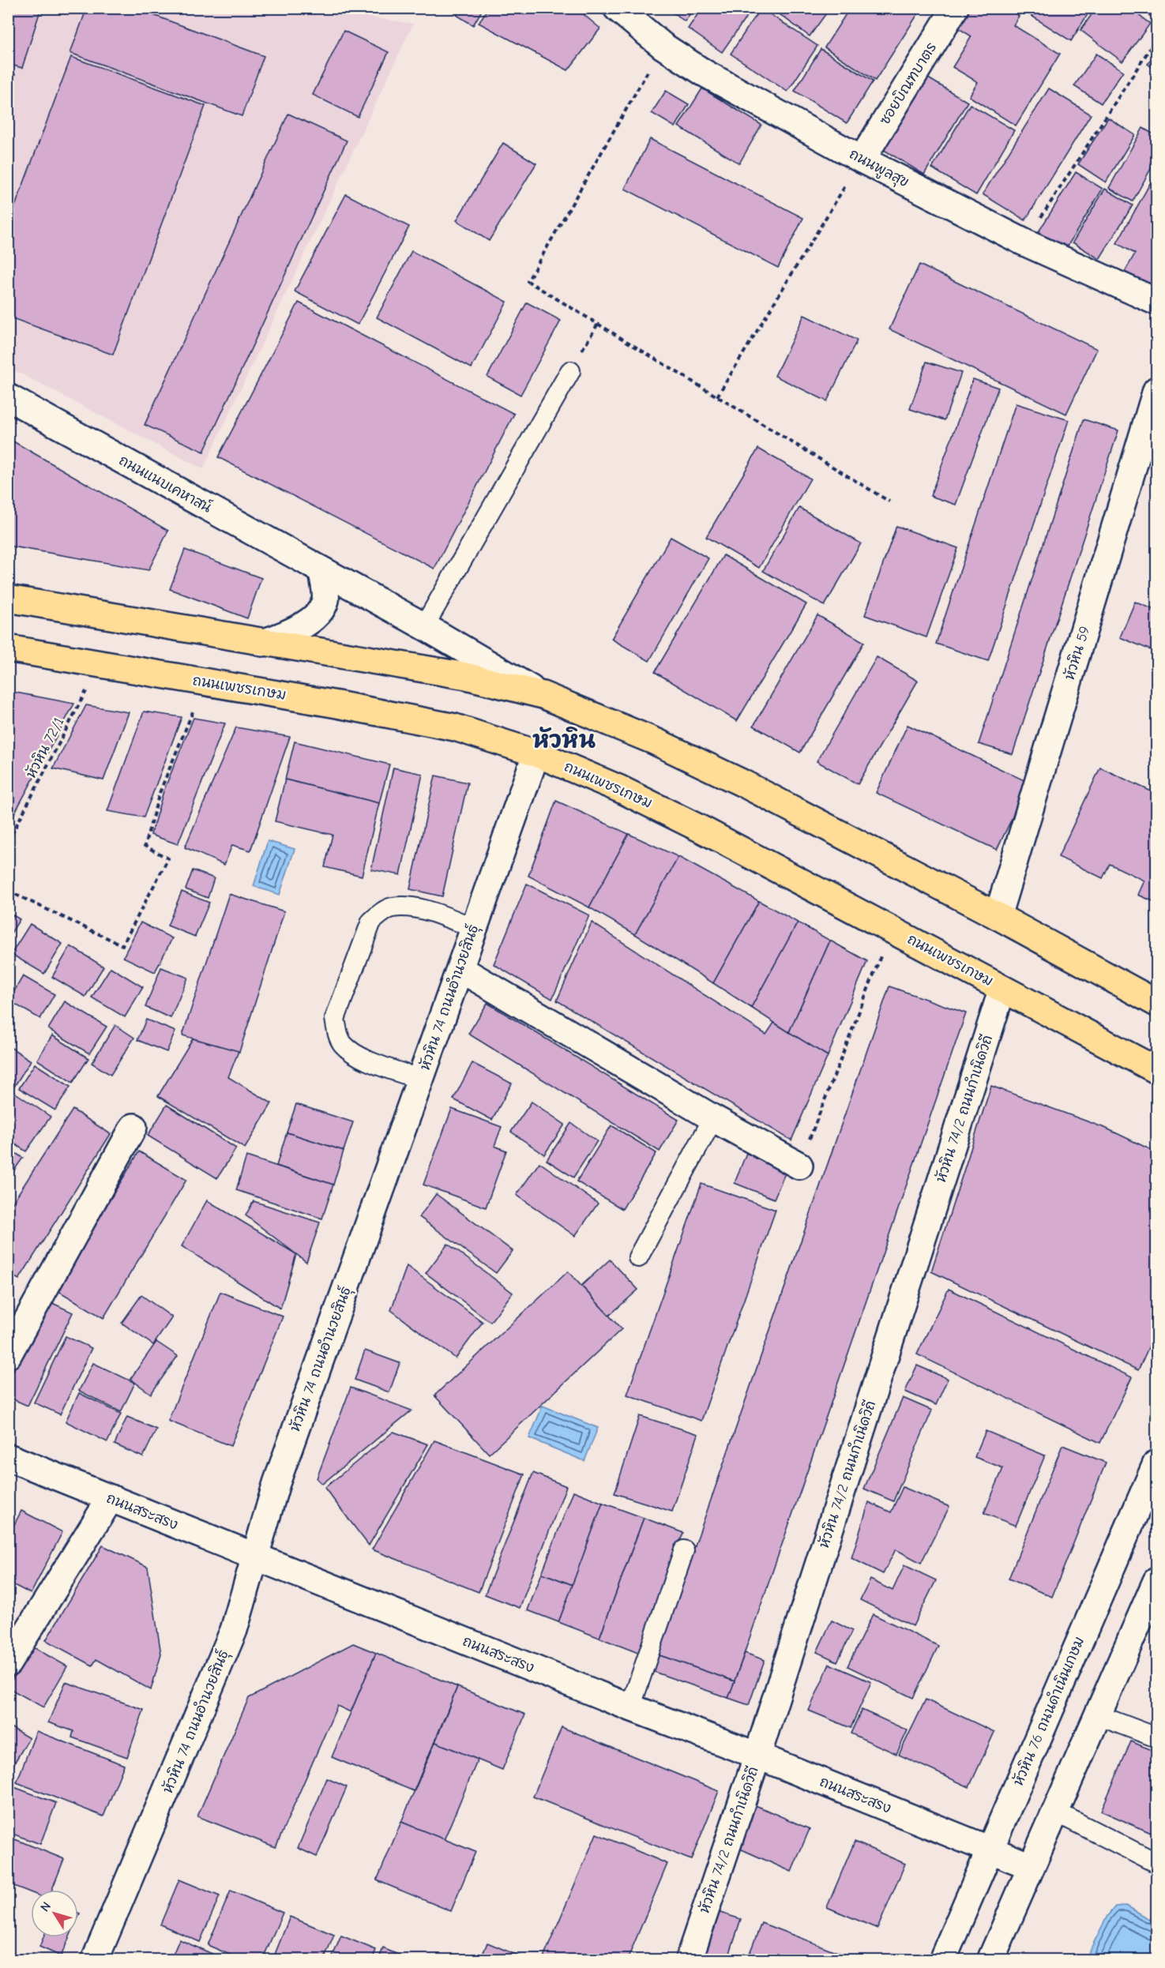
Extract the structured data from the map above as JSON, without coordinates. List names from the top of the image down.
{
  "streets": {
    "main road": ["ถนนเพชรเกษม"],
    "street": [
      "ซอยบิณฑบาตร",
      "ถนนพูลสุข",
      "ถนนแนบเคหาสน์",
      "หัวหิน 59",
      "หัวหิน 74 ถนนอำนวยสินธุ์",
      "หัวหิน 74/2 ถนนกำเนิดวิถี",
      "ถนนสระสรง",
      "หัวหิน 76 ถนนดำเนินเกษม"
    ],
    "path": ["หัวหิน 72/1"]
  },
  "crossings": [
    ["ซอยบิณฑบาตร", "ถนนพูลสุข"],
    ["ถนนเพชรเกษม", "หัวหิน 72/1"],
    ["ถนนเพชรเกษม", "หัวหิน 74 ถนนอำนวยสินธุ์"],
    ["ถนนเพชรเกษม", "หัวหิน 74/2 ถนนกำเนิดวิถี"],
    ["หัวหิน 74 ถนนอำนวยสินธุ์", "ถนนสระสรง"],
    ["หัวหิน 74/2 ถนนกำเนิดวิถี", "ถนนสระสรง"],
    ["ถนนสระสรง", "หัวหิน 76 ถนนดำเนินเกษม"]
  ],
  "districts": ["หัวหิน"],
  "north": "top left"
}
